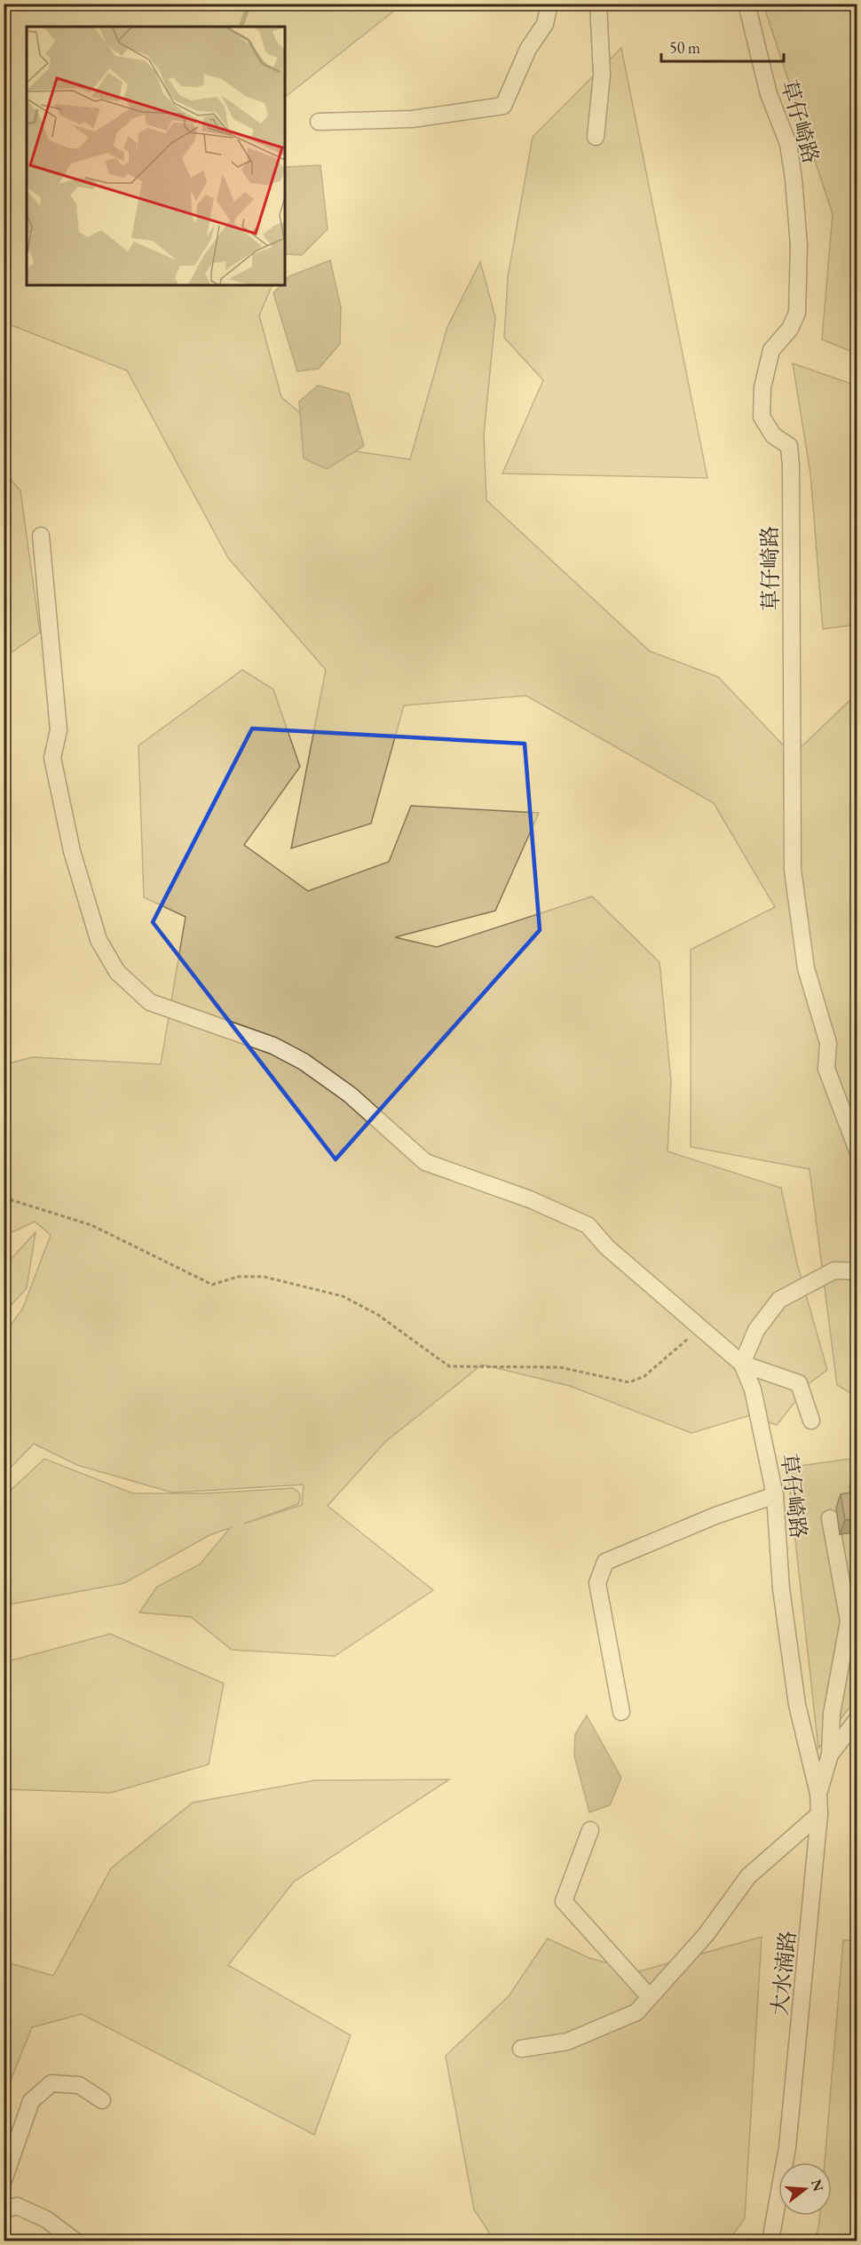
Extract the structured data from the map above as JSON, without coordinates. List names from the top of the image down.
{
  "streets": {
    "street": ["草仔崎路", "大水湳路"]
  },
  "crossings": [
    ["草仔崎路", "大水湳路"]
  ],
  "scale_bar": "50 m",
  "north": "right"
}
